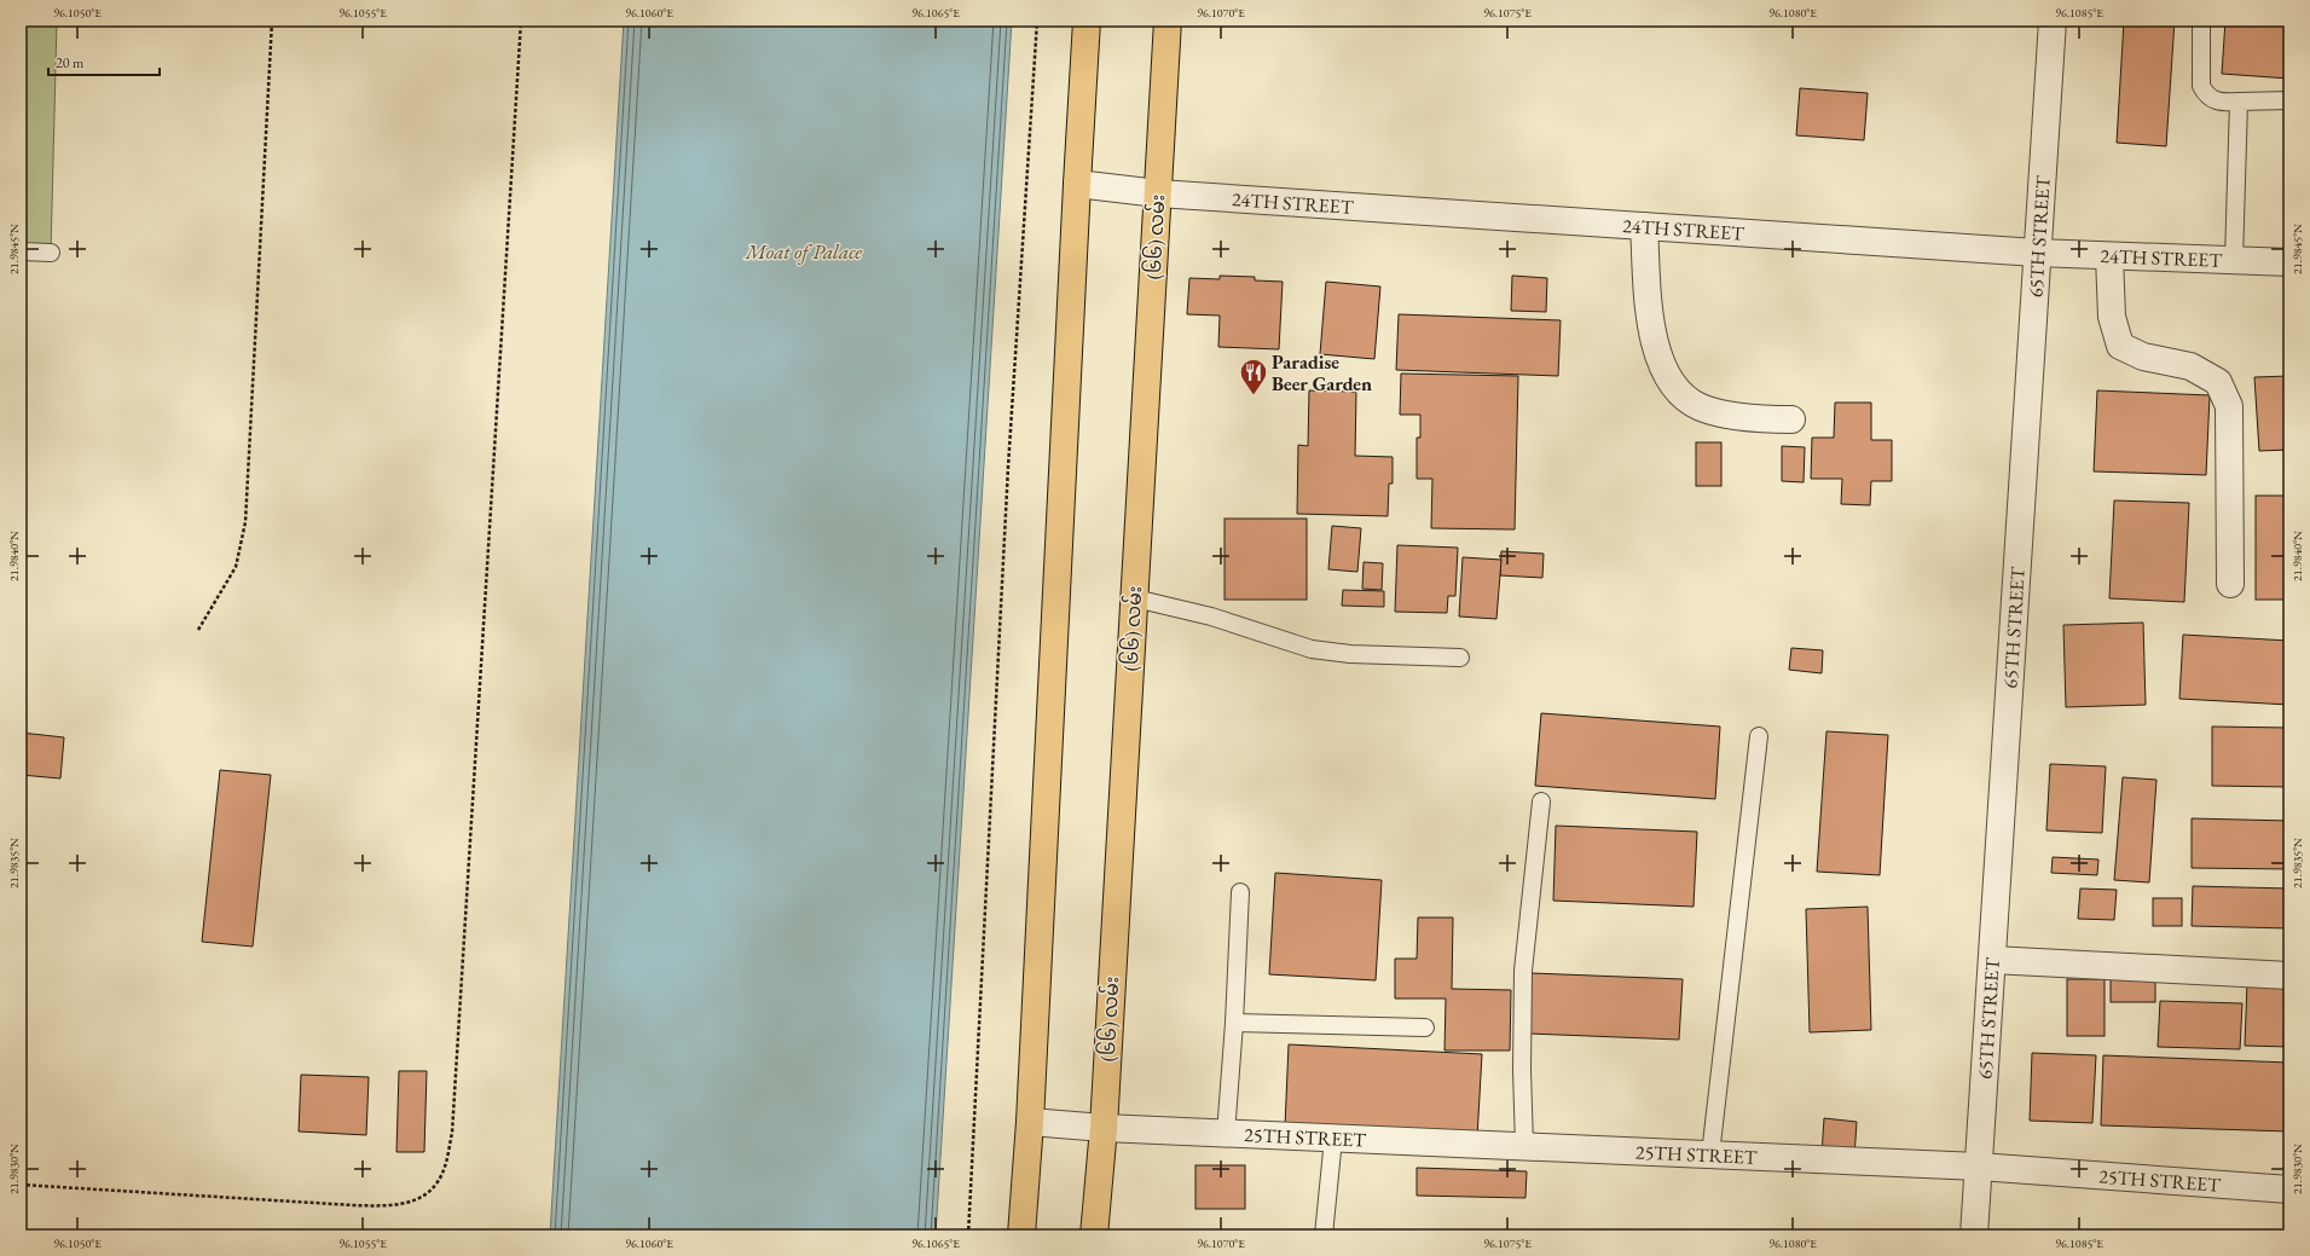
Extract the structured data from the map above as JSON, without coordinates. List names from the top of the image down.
{
  "streets": {
    "main road": ["(၆၆) လမ်း"],
    "street": ["24TH STREET", "65TH STREET", "25TH STREET"]
  },
  "crossings": [
    ["24TH STREET", "(၆၆) လမ်း"],
    ["24TH STREET", "65TH STREET"],
    ["(၆၆) လမ်း", "25TH STREET"],
    ["65TH STREET", "25TH STREET"]
  ],
  "water": ["Moat of Palace"],
  "places": {
    "restaurant": ["Paradise Beer Garden"]
  },
  "scale_bar": "20 m",
  "coordinates": [
    "96.1050°E",
    "96.1055°E",
    "96.1060°E",
    "96.1065°E",
    "96.1070°E",
    "96.1075°E",
    "96.1080°E",
    "96.1085°E",
    "21.9845°N",
    "21.9840°N",
    "21.9835°N",
    "21.9830°N"
  ]
}
